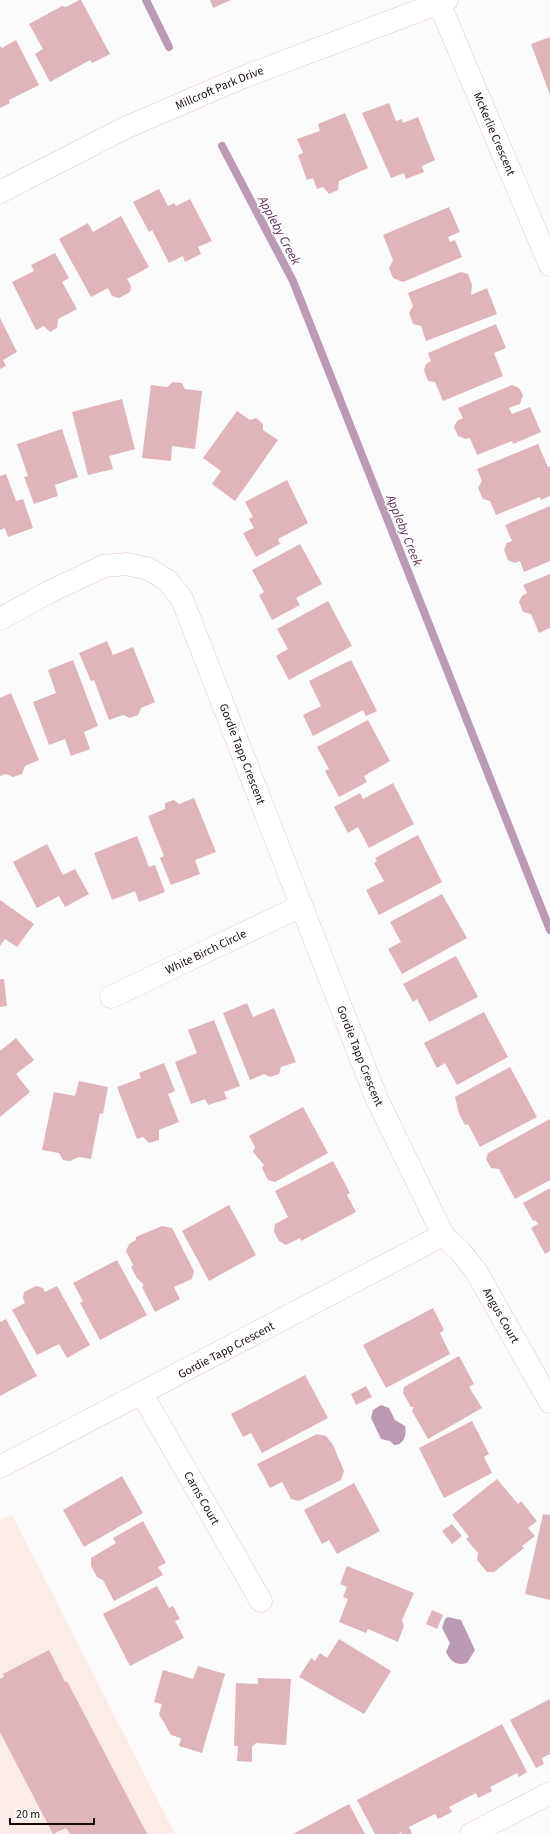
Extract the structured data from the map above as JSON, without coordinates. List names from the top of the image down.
{
  "streets": {
    "street": [
      "Millcroft Park Drive",
      "McKerlie Crescent",
      "Gordie Tapp Crescent",
      "White Birch Circle",
      "Angus Court",
      "Carns Court"
    ]
  },
  "crossings": [
    ["Millcroft Park Drive", "McKerlie Crescent"],
    ["Gordie Tapp Crescent", "White Birch Circle"],
    ["Gordie Tapp Crescent", "Angus Court"],
    ["Gordie Tapp Crescent", "Carns Court"]
  ],
  "water": ["Appleby Creek"],
  "scale_bar": "20 m"
}
